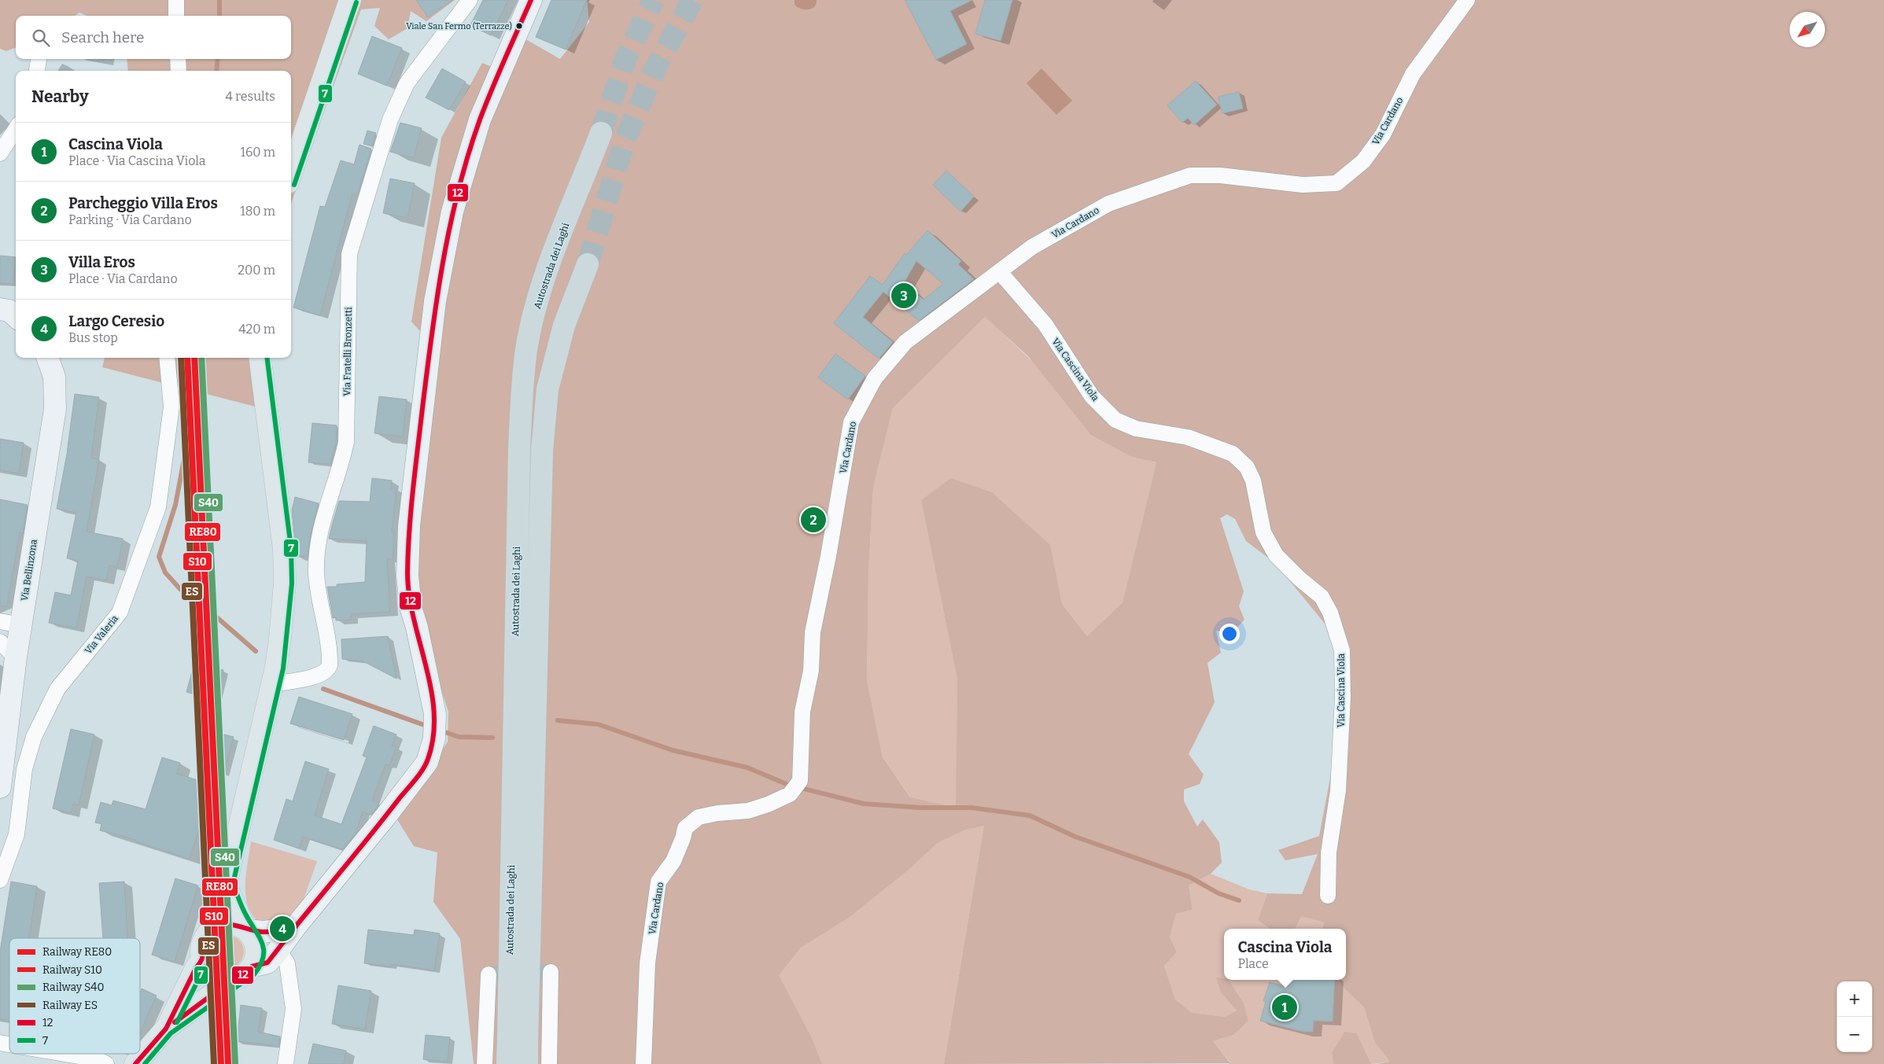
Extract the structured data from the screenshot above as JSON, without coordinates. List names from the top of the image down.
{
  "streets": {
    "highway": ["Autostrada dei Laghi"],
    "main road": ["Via Bellinzona"],
    "street": [
      "Via Cardano",
      "Via Fratelli Bronzetti",
      "Via Cascina Viola",
      "Via Valeria"
    ]
  },
  "crossings": [
    ["Via Cardano", "Via Cascina Viola"]
  ],
  "places": ["Viale San Fermo (Terrazze)"],
  "lines": [
    "transit line 12",
    "transit line 7",
    "rail line RE80",
    "rail line S10",
    "rail line S40",
    "rail line ES"
  ],
  "legend": [
    "Railway RE80",
    "Railway S10",
    "Railway S40",
    "Railway ES",
    "12",
    "7"
  ],
  "north": "bottom left",
  "page": {
    "search": "Search here",
    "heading": ["Nearby", "4 results"],
    "list": [
      {
        "mark": "1",
        "name": "Cascina Viola",
        "note": "Place · Via Cascina Viola",
        "value": "160 m"
      },
      {
        "mark": "2",
        "name": "Parcheggio Villa Eros",
        "note": "Parking · Via Cardano",
        "value": "180 m"
      },
      {
        "mark": "3",
        "name": "Villa Eros",
        "note": "Place · Via Cardano",
        "value": "200 m"
      },
      {
        "mark": "4",
        "name": "Largo Ceresio",
        "note": "Bus stop",
        "value": "420 m"
      }
    ],
    "pins": [
      "3",
      "2",
      "4",
      "1"
    ],
    "popup": ["Cascina Viola", "Place"],
    "map_buttons": ["+", "−"]
  }
}
